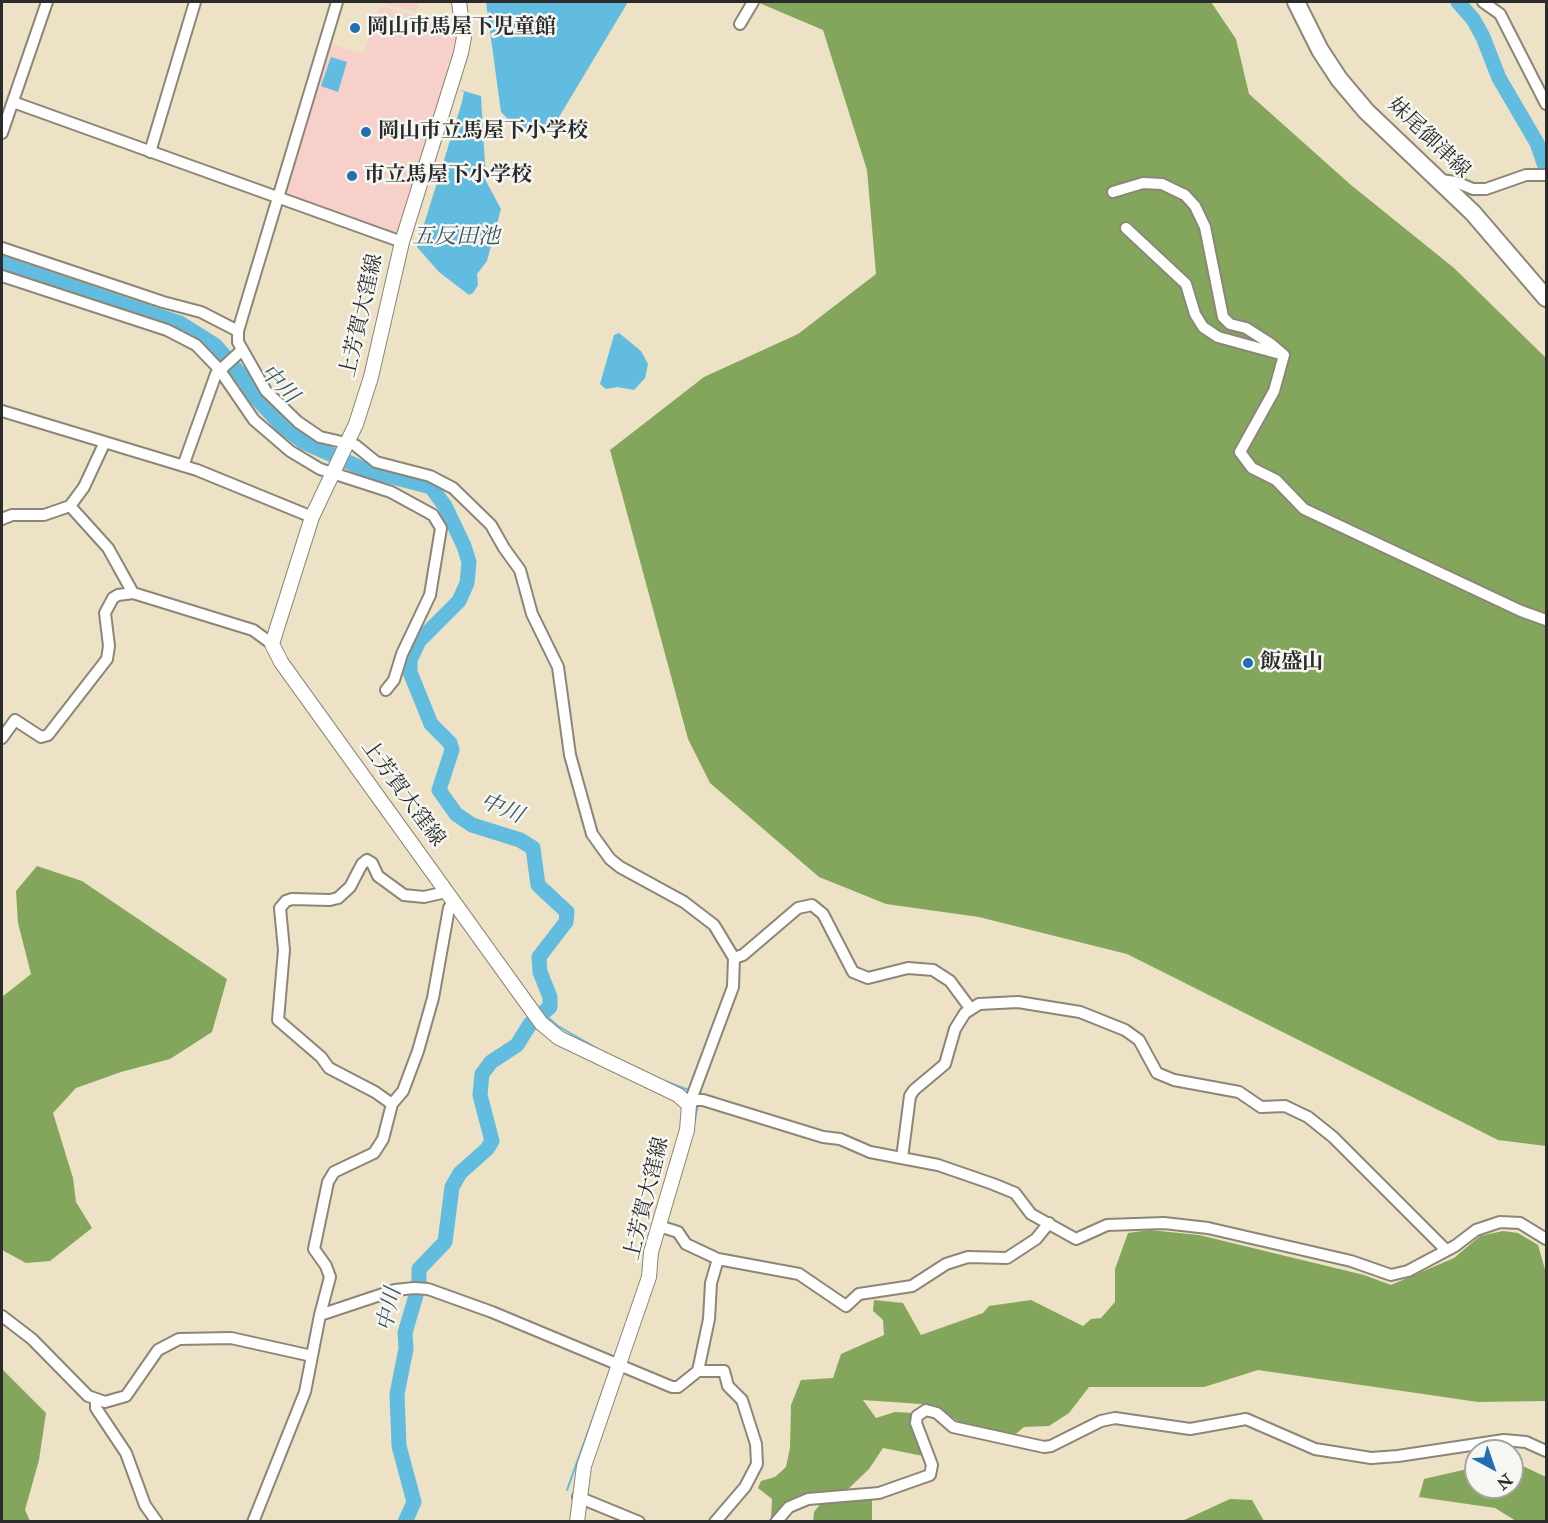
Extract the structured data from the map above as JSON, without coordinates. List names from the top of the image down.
{
  "streets": {
    "main road": ["妹尾御津線", "上芳賀大窪線"]
  },
  "water": ["五反田池", "中川"],
  "places": [
    "岡山市馬屋下児童館",
    "岡山市立馬屋下小学校",
    "市立馬屋下小学校",
    "飯盛山"
  ],
  "north": "bottom right"
}
